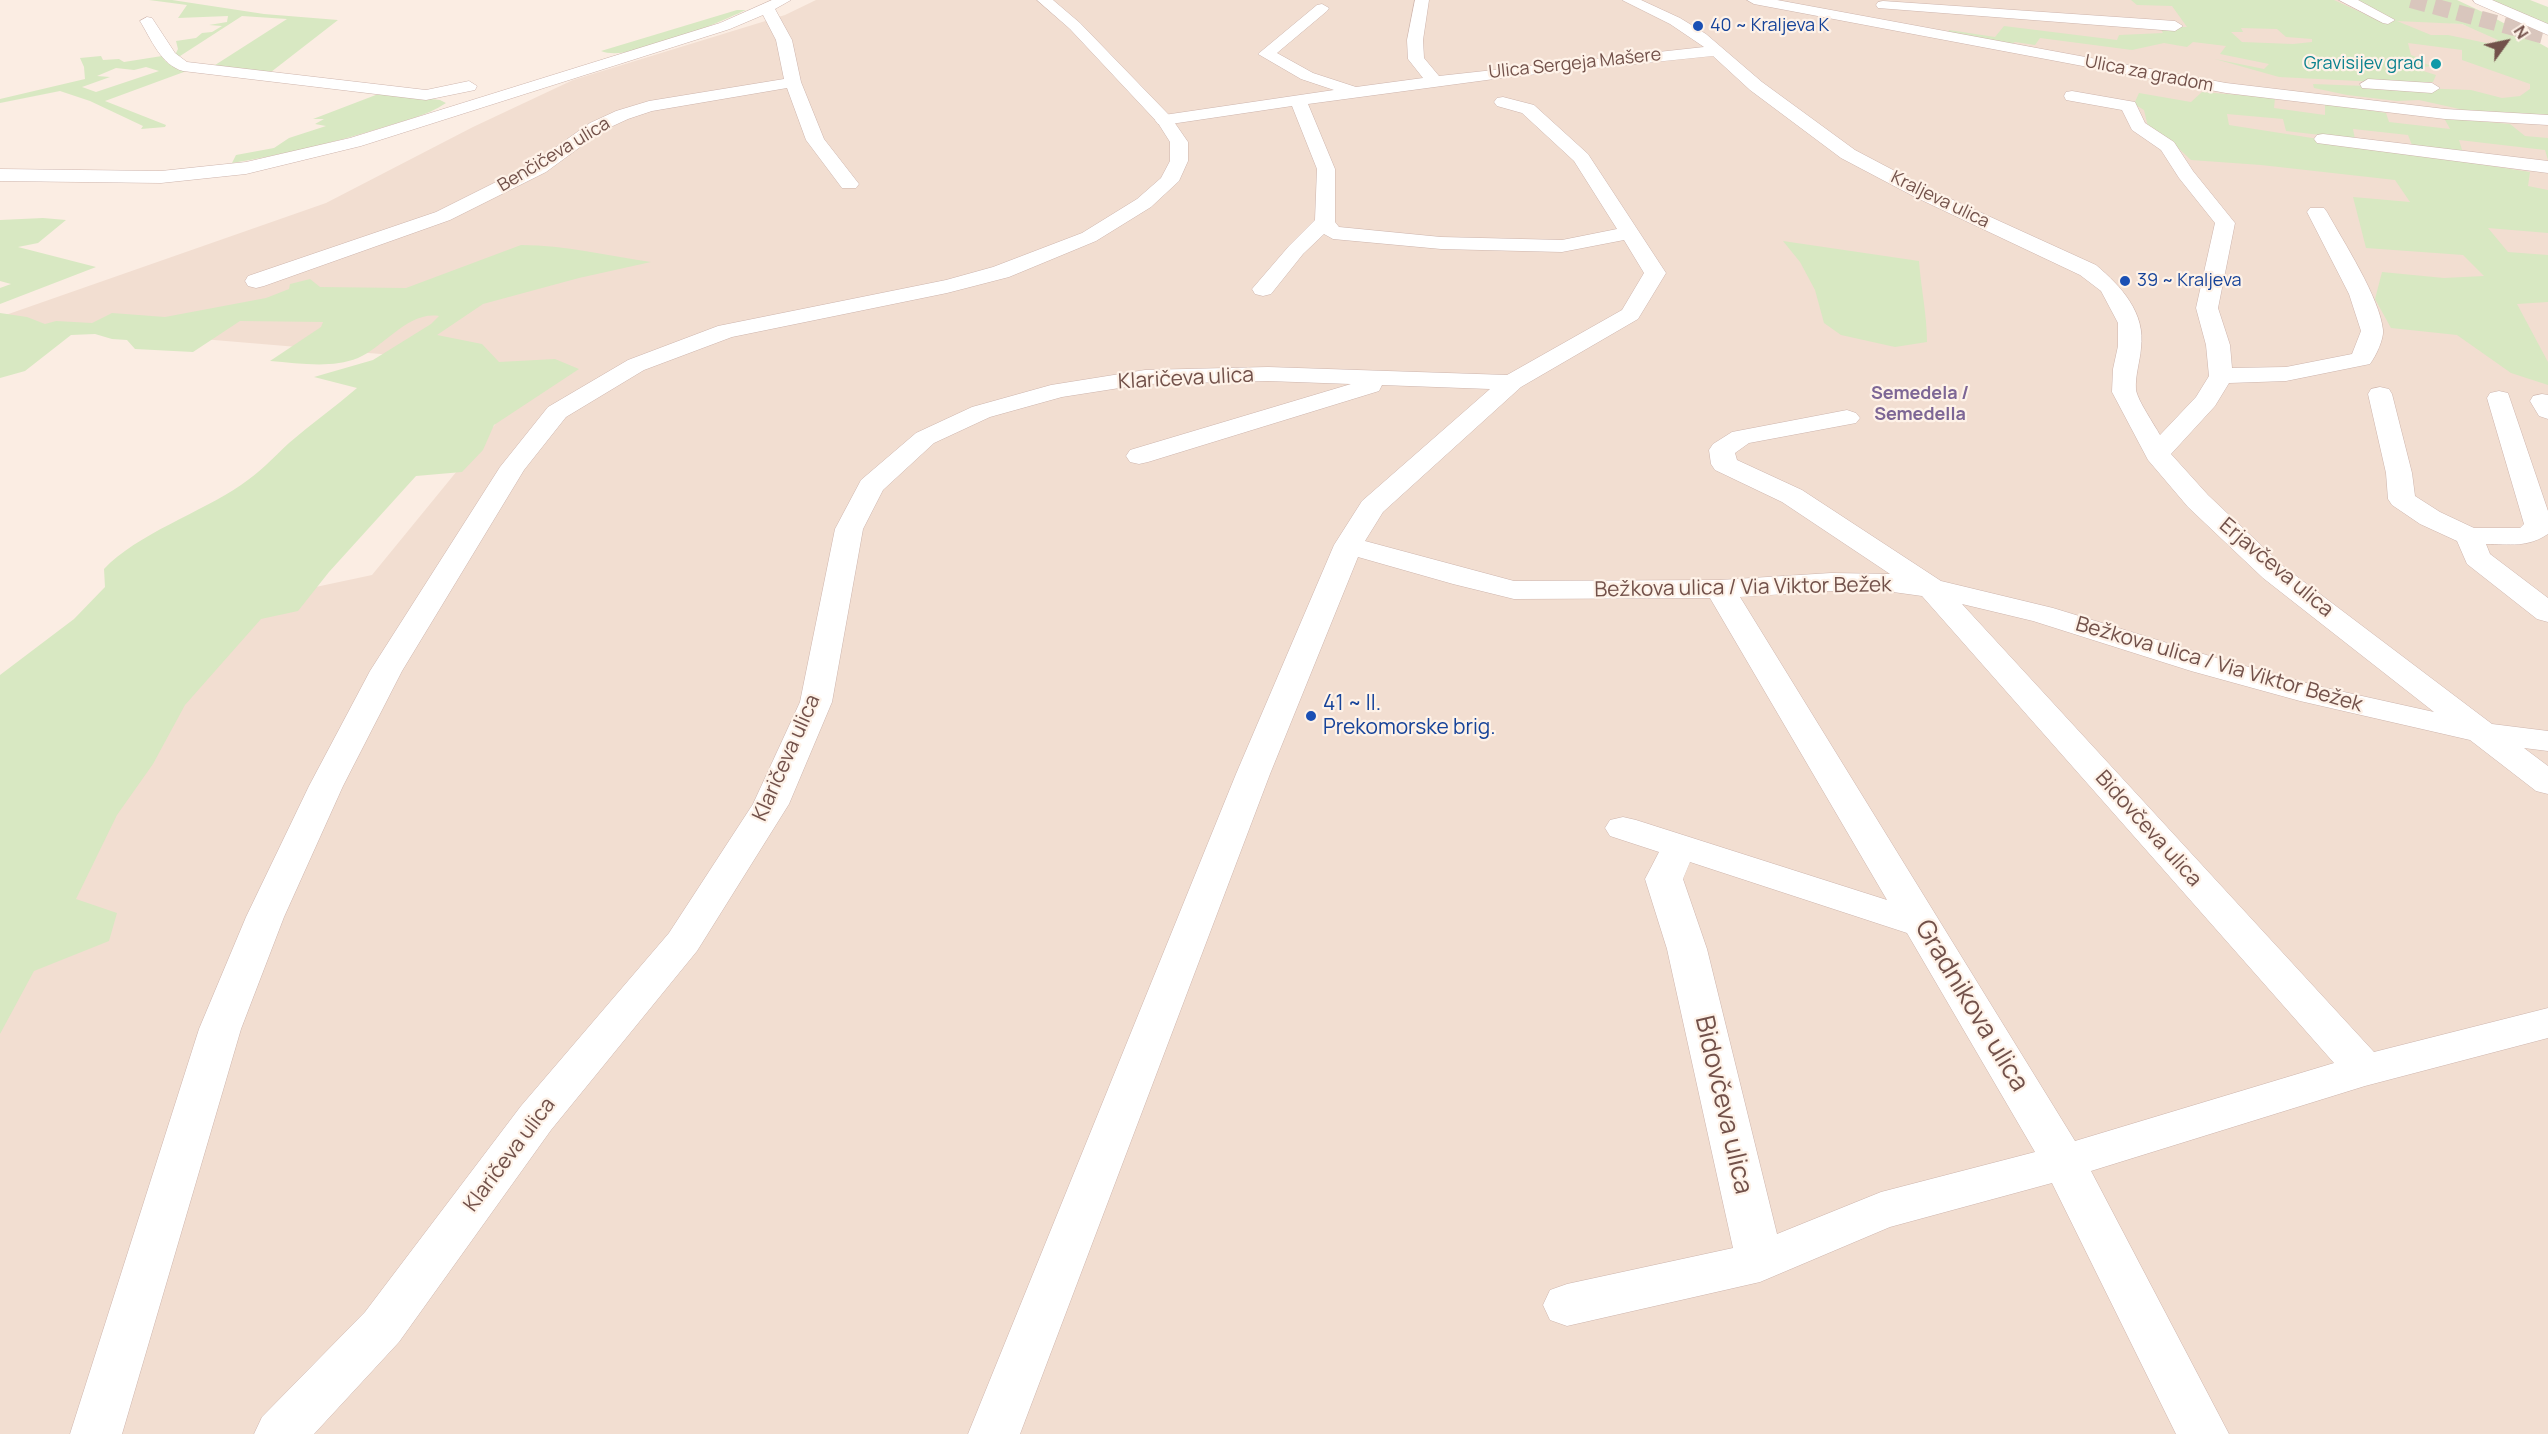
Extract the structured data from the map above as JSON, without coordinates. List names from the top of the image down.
{
  "streets": {
    "street": [
      "Ulica Sergeja Mašere",
      "Ulica za gradom",
      "Benčičeva ulica",
      "Kraljeva ulica",
      "Klaričeva ulica",
      "Erjavčeva ulica",
      "Bežkova ulica / Via Viktor Bežek",
      "Bidovčeva ulica",
      "Gradnikova ulica"
    ]
  },
  "crossings": [
    ["Ulica Sergeja Mašere", "Kraljeva ulica"],
    ["Kraljeva ulica", "Erjavčeva ulica"],
    ["Erjavčeva ulica", "Bežkova ulica / Via Viktor Bežek"],
    ["Bežkova ulica / Via Viktor Bežek", "Bidovčeva ulica"],
    ["Bežkova ulica / Via Viktor Bežek", "Gradnikova ulica"]
  ],
  "districts": ["Semedela / Semedella"],
  "places": [
    "40 ~ Kraljeva K",
    "Gravisijev grad",
    "39 ~ Kraljeva",
    "41 ~ II. Prekomorske brig."
  ],
  "north": "top right"
}
